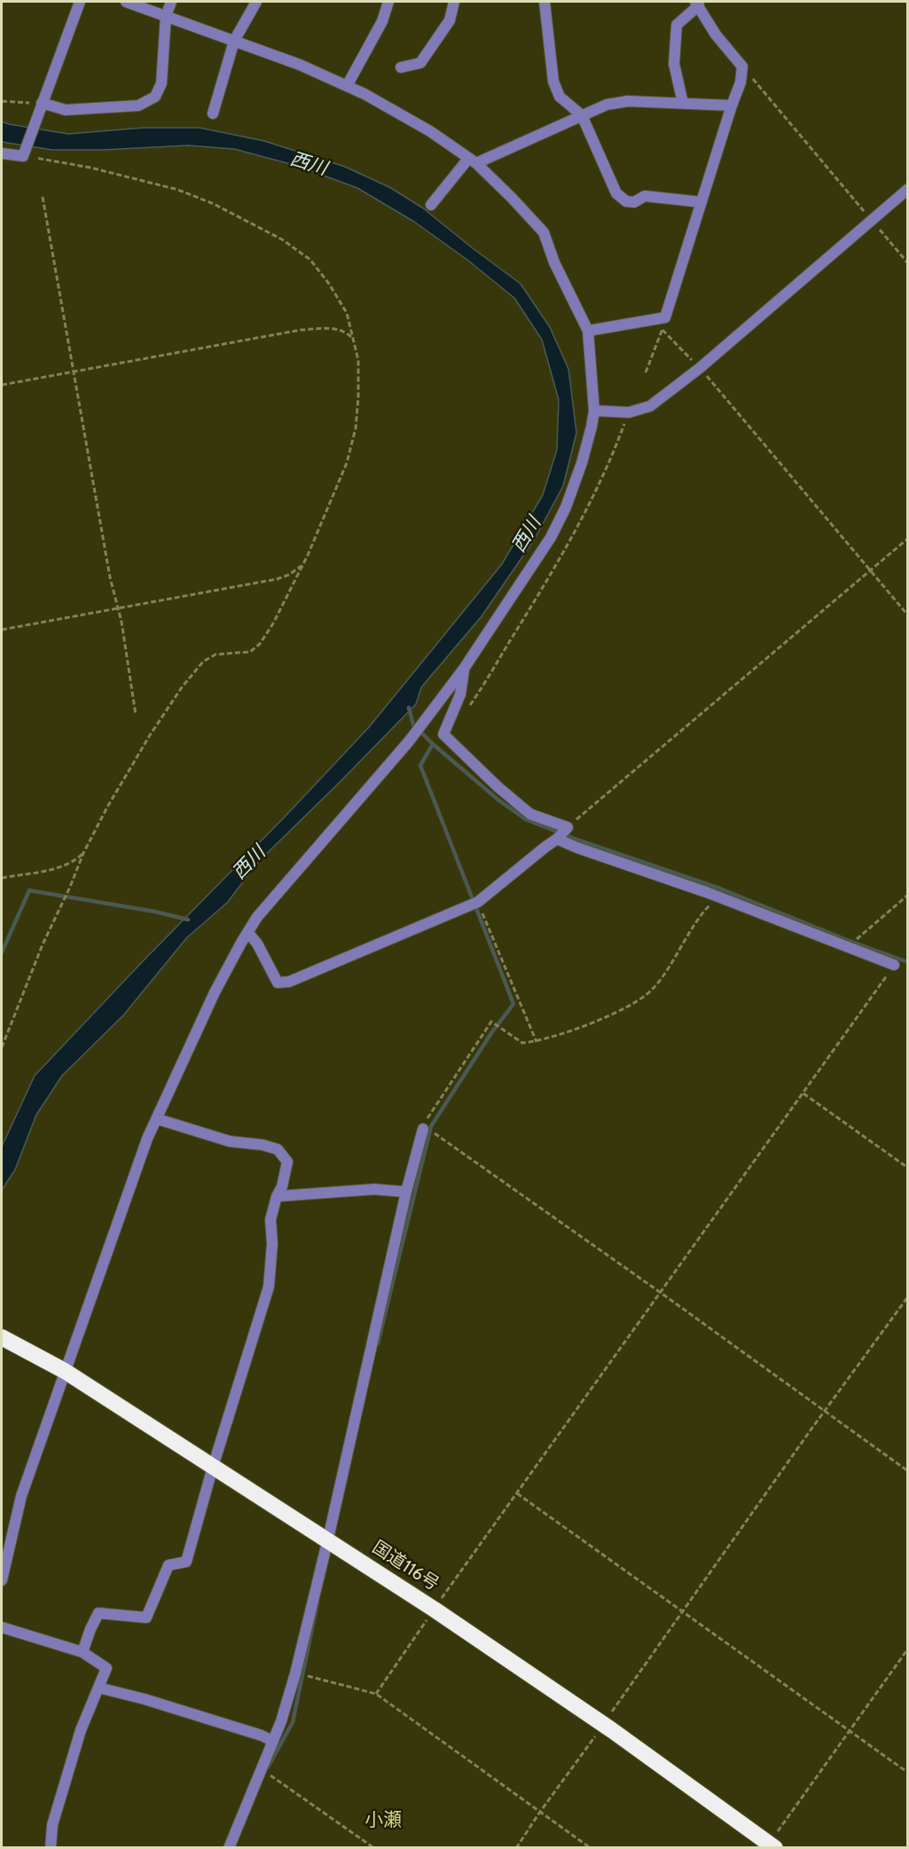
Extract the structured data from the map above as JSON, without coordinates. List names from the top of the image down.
{
  "streets": {
    "highway": ["国道116号"]
  },
  "districts": ["小瀬"],
  "water": ["西川"]
}
